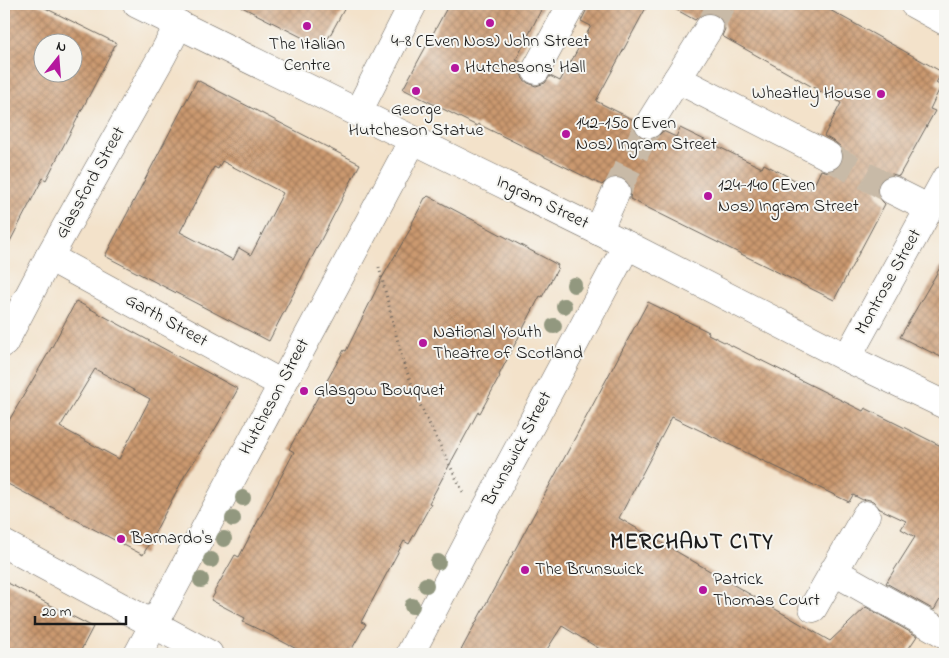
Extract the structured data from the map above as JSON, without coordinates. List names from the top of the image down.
{
  "streets": {
    "street": [
      "Glassford Street",
      "Ingram Street",
      "Montrose Street",
      "Garth Street",
      "Hutcheson Street",
      "Brunswick Street"
    ]
  },
  "crossings": [
    ["Glassford Street", "Ingram Street"],
    ["Glassford Street", "Garth Street"],
    ["Ingram Street", "Montrose Street"],
    ["Ingram Street", "Hutcheson Street"],
    ["Ingram Street", "Brunswick Street"],
    ["Garth Street", "Hutcheson Street"]
  ],
  "districts": ["MERCHANT CITY"],
  "places": [
    "4-8 (Even Nos) John Street",
    "The Italian Centre",
    "Hutchesons' Hall",
    "George Hutcheson Statue",
    "Wheatley House",
    "142-150 (Even Nos) Ingram Street",
    "124-140 (Even Nos) Ingram Street",
    "National Youth Theatre of Scotland",
    "Glasgow Bouquet",
    "Barnardo's",
    "The Brunswick",
    "Patrick Thomas Court"
  ],
  "scale_bar": "20 m",
  "north": "top"
}
